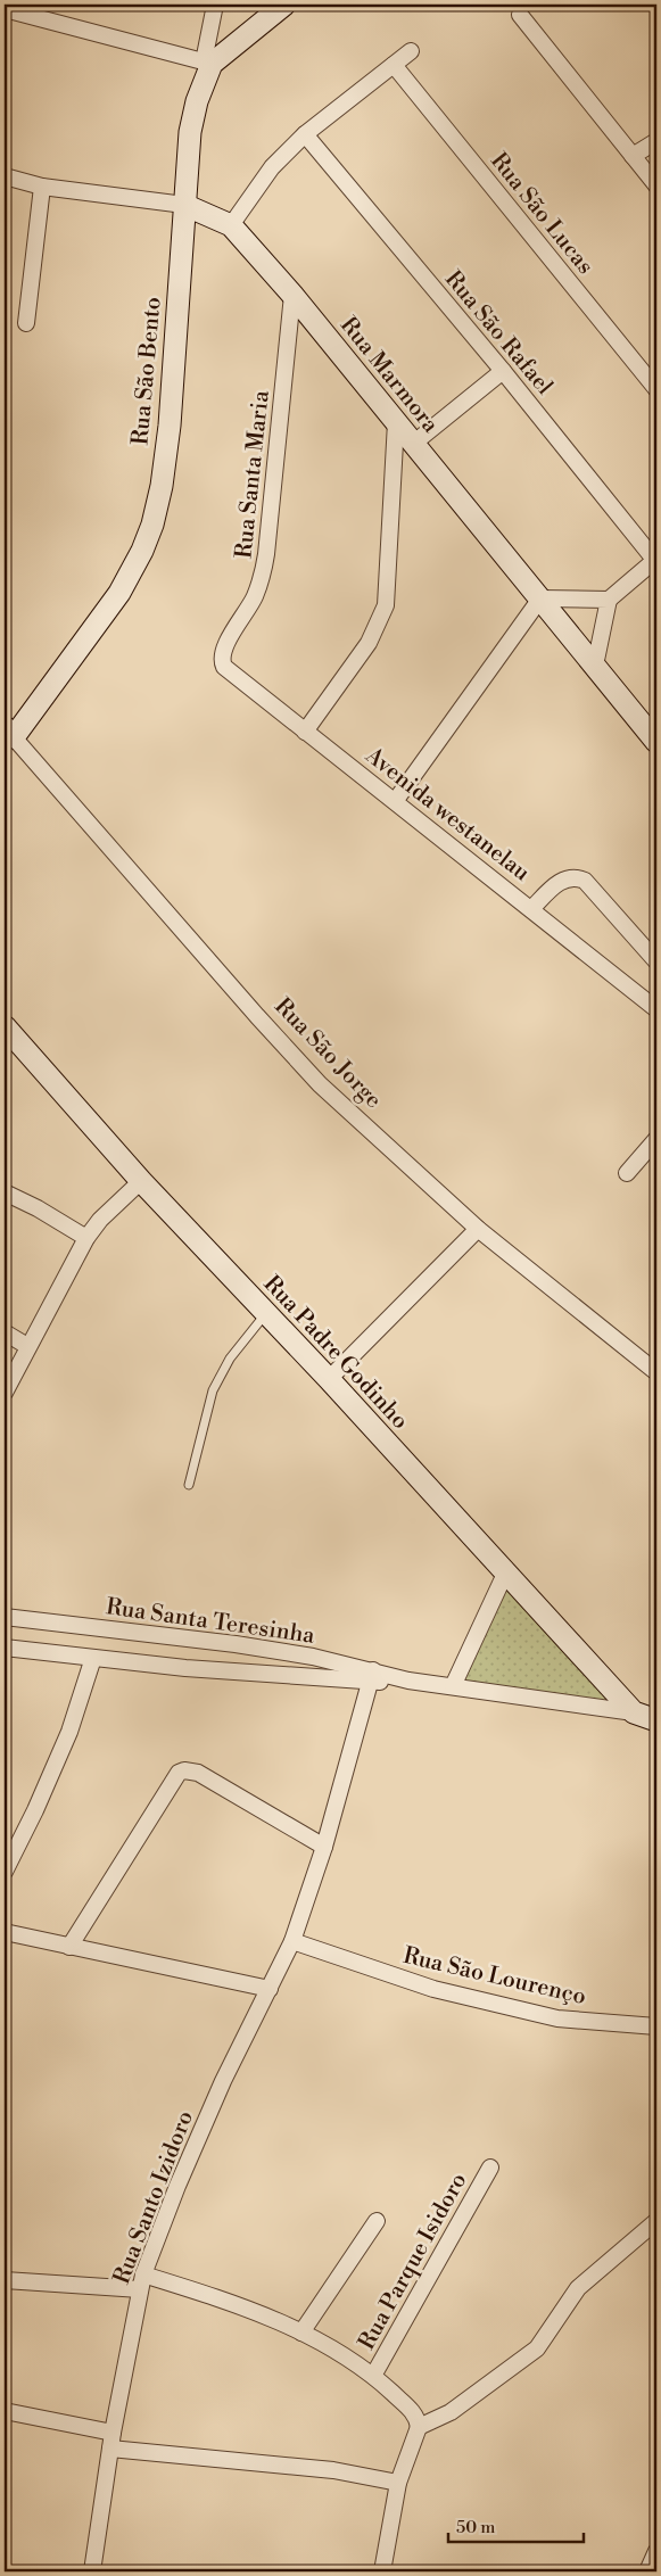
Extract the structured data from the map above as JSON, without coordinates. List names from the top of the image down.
{
  "streets": {
    "street": [
      "Rua São Lucas",
      "Rua São Rafael",
      "Rua São Bento",
      "Rua Marmora",
      "Rua Santa Maria",
      "Avenida westanelau",
      "Rua São Jorge",
      "Rua Padre Godinho",
      "Rua Santa Teresinha",
      "Rua São Lourenço",
      "Rua Santo Izidoro",
      "Rua Parque Isidoro"
    ]
  },
  "crossings": [
    ["Rua São Bento", "Rua Marmora"],
    ["Rua São Bento", "Rua São Jorge"],
    ["Rua Marmora", "Rua Santa Maria"],
    ["Rua Santa Maria", "Avenida westanelau"],
    ["Rua Padre Godinho", "Rua Santa Teresinha"],
    ["Rua Santa Teresinha", "Rua Santo Izidoro"],
    ["Rua São Lourenço", "Rua Santo Izidoro"],
    ["Rua Santo Izidoro", "Rua Parque Isidoro"]
  ],
  "scale_bar": "50 m"
}
